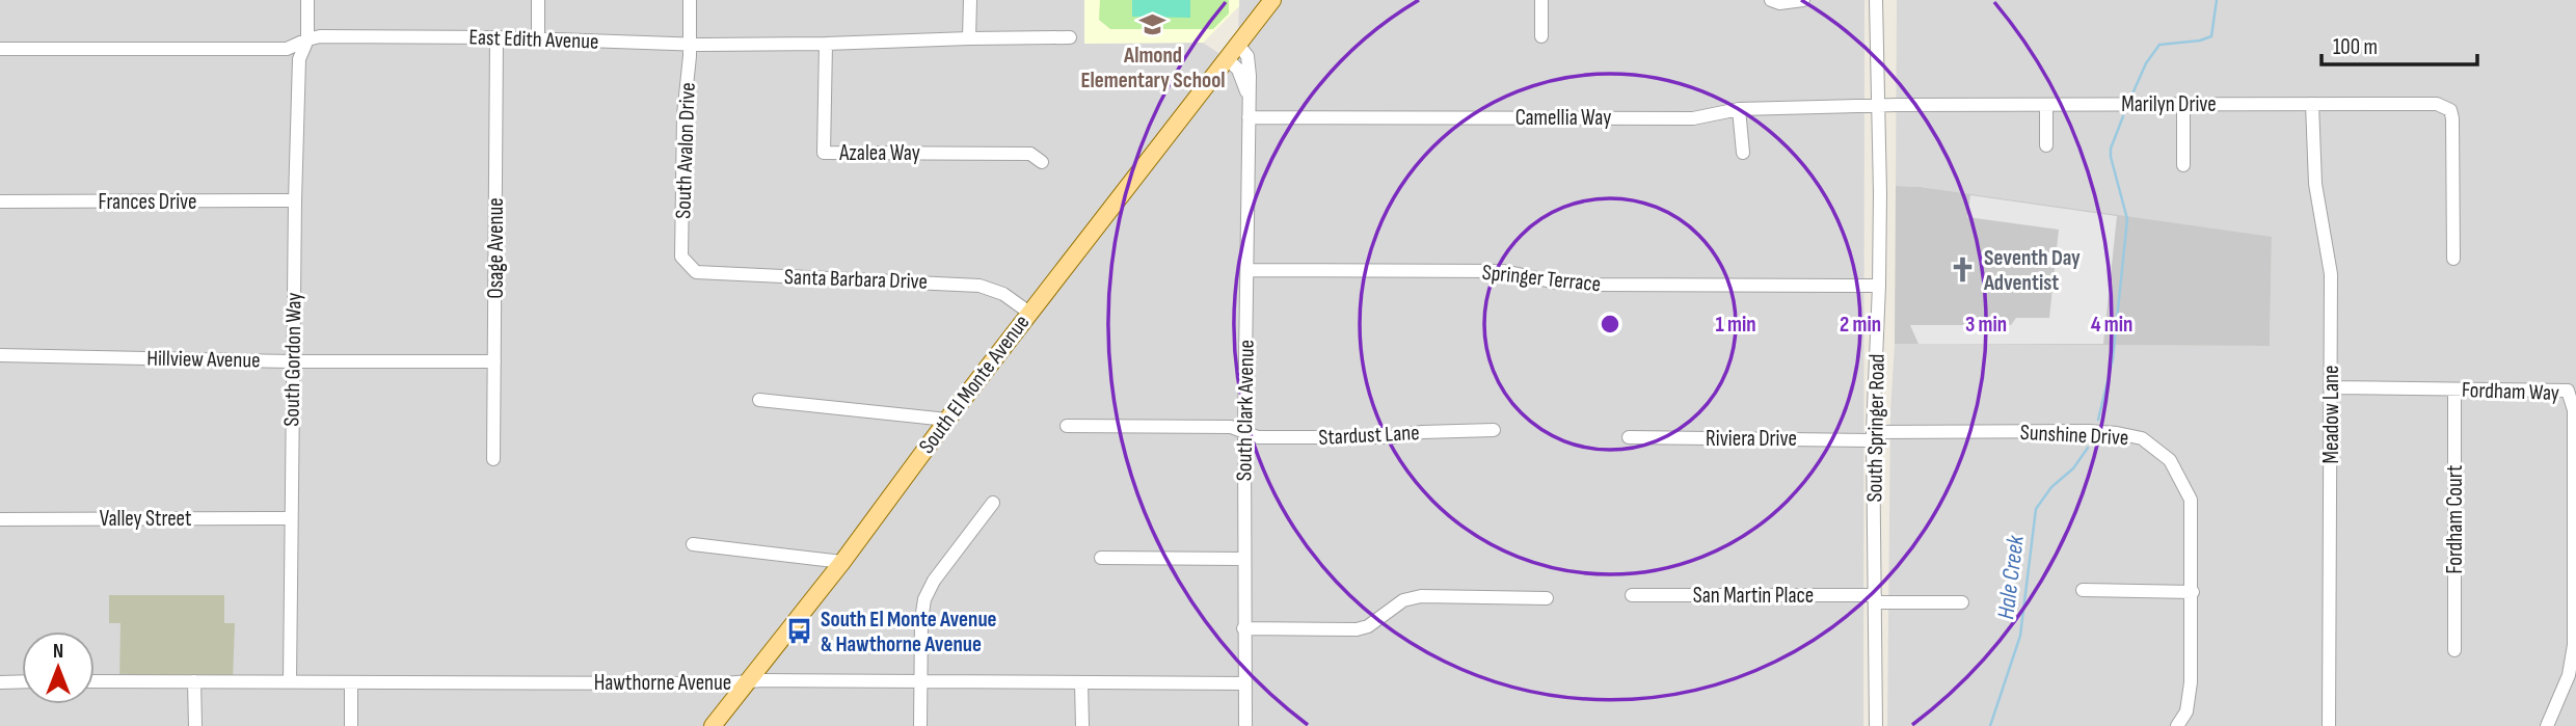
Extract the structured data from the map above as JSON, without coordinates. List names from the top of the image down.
{
  "streets": {
    "main road": ["South El Monte Avenue"],
    "street": [
      "East Edith Avenue",
      "Marilyn Drive",
      "Camellia Way",
      "South Avalon Drive",
      "Azalea Way",
      "Frances Drive",
      "Osage Avenue",
      "Springer Terrace",
      "Santa Barbara Drive",
      "Hillview Avenue",
      "South Gordon Way",
      "Fordham Way",
      "South Clark Avenue",
      "Meadow Lane",
      "South Springer Road",
      "Stardust Lane",
      "Sunshine Drive",
      "Riviera Drive",
      "Valley Street",
      "Fordham Court",
      "San Martin Place",
      "Hawthorne Avenue"
    ]
  },
  "crossings": [
    ["East Edith Avenue", "South Avalon Drive"],
    ["East Edith Avenue", "Azalea Way"],
    ["East Edith Avenue", "Osage Avenue"],
    ["East Edith Avenue", "South Gordon Way"],
    ["Marilyn Drive", "Camellia Way"],
    ["Marilyn Drive", "Meadow Lane"],
    ["Marilyn Drive", "South Springer Road"],
    ["Camellia Way", "South Clark Avenue"],
    ["Camellia Way", "South Springer Road"],
    ["South Avalon Drive", "Santa Barbara Drive"],
    ["Frances Drive", "South Gordon Way"],
    ["Osage Avenue", "Hillview Avenue"],
    ["Springer Terrace", "South Clark Avenue"],
    ["Springer Terrace", "South Springer Road"],
    ["Santa Barbara Drive", "South El Monte Avenue"],
    ["Hillview Avenue", "South Gordon Way"],
    ["South Gordon Way", "Valley Street"],
    ["South Gordon Way", "Hawthorne Avenue"],
    ["South El Monte Avenue", "South Clark Avenue"],
    ["South El Monte Avenue", "Hawthorne Avenue"],
    ["Fordham Way", "Meadow Lane"],
    ["Fordham Way", "Fordham Court"],
    ["South Clark Avenue", "Stardust Lane"],
    ["South Clark Avenue", "Hawthorne Avenue"],
    ["South Springer Road", "Sunshine Drive"],
    ["South Springer Road", "Riviera Drive"],
    ["South Springer Road", "San Martin Place"],
    ["Sunshine Drive", "Riviera Drive"]
  ],
  "water": ["Hale Creek"],
  "places": {
    "school or university": ["Almond Elementary School"],
    "church": ["Seventh Day Adventist"],
    "bus stop": ["South El Monte Avenue & Hawthorne Avenue"]
  },
  "scale_bar": "100 m",
  "north": "top",
  "rings": [
    "1 min",
    "2 min",
    "3 min",
    "4 min"
  ]
}
